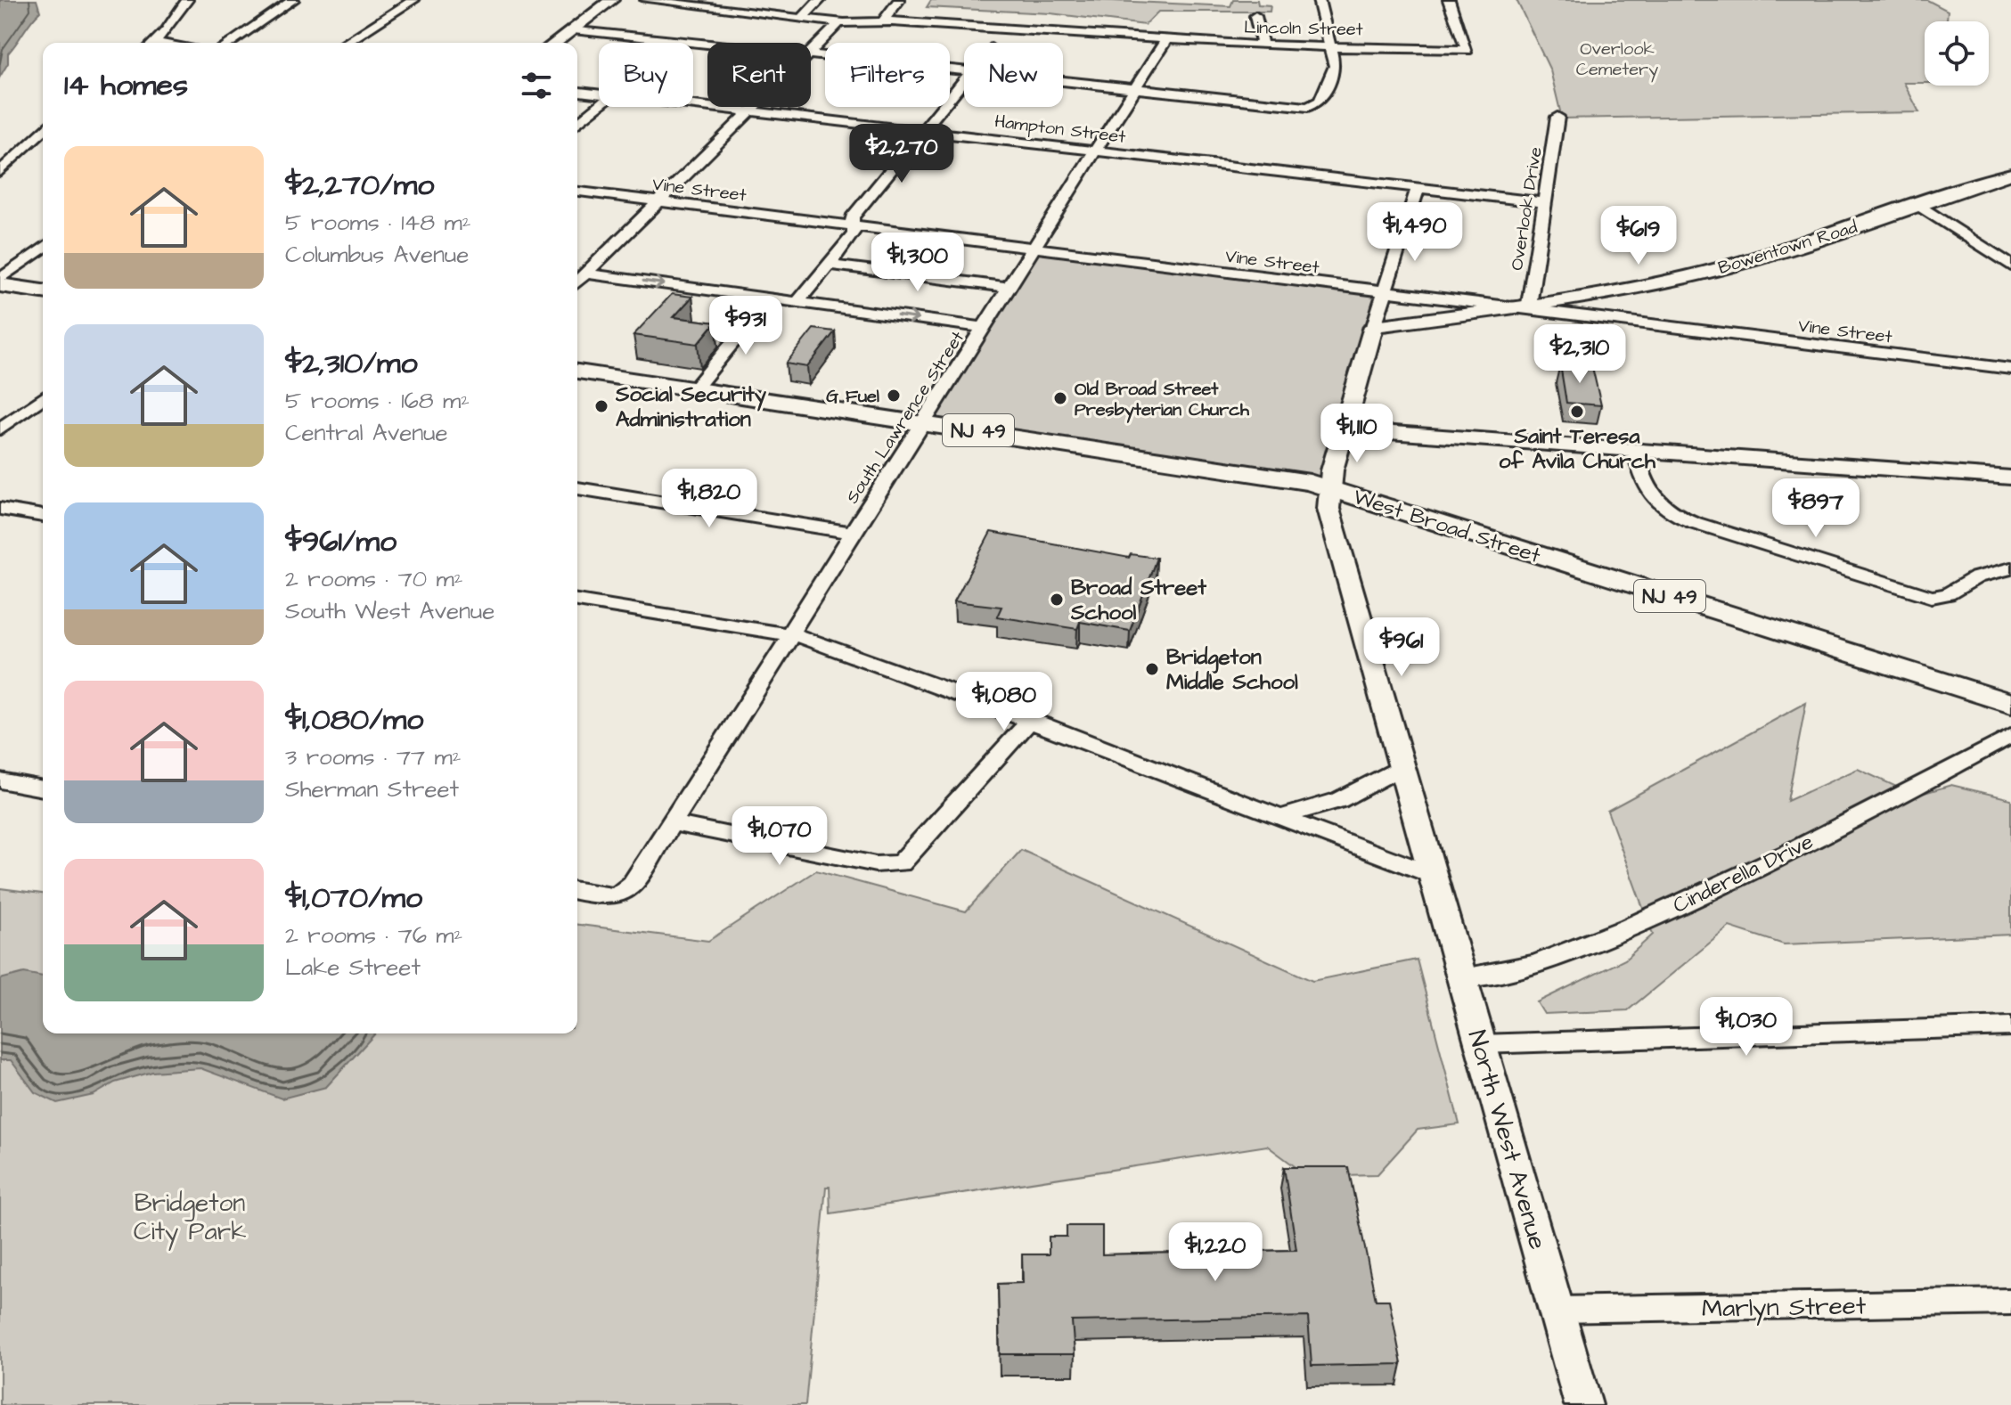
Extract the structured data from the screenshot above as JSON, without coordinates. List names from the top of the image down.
{
  "streets": {
    "highway": ["NJ 49", "West Broad Street"],
    "main road": ["Bowentown Road", "North West Avenue"],
    "street": [
      "Lincoln Street",
      "Hampton Street",
      "Vine Street",
      "Overlook Drive",
      "South Lawrence Street",
      "Cinderella Drive",
      "Marlyn Street"
    ]
  },
  "crossings": [
    ["Lincoln Street", "South Lawrence Street"],
    ["Hampton Street", "Overlook Drive"],
    ["Hampton Street", "South Lawrence Street"],
    ["Vine Street", "Overlook Drive"],
    ["Vine Street", "Bowentown Road"],
    ["Vine Street", "South Lawrence Street"],
    ["Overlook Drive", "Bowentown Road"],
    ["South Lawrence Street", "West Broad Street"],
    ["West Broad Street", "North West Avenue"],
    ["Cinderella Drive", "North West Avenue"],
    ["North West Avenue", "Marlyn Street"]
  ],
  "parks": ["Overlook Cemetery", "Bridgeton City Park"],
  "places": [
    "G Fuel",
    "Old Broad Street Presbyterian Church",
    "Social Security Administration",
    "Saint Teresa of Avila Church",
    "Broad Street School",
    "Bridgeton Middle School"
  ],
  "page": {
    "chip": [
      "Buy",
      "Rent",
      "Filters",
      "New"
    ],
    "heading": "14 homes",
    "price": [
      "$2,270",
      "$1,490",
      "$619",
      "$1,300",
      "$931",
      "$2,310",
      "$1,110",
      "$1,820",
      "$897",
      "$961",
      "$1,080",
      "$1,070",
      "$1,030",
      "$1,220"
    ],
    "list": [
      {
        "name": "$2,270/mo",
        "note": "5 rooms · 148 m² · Columbus Avenue"
      },
      {
        "name": "$2,310/mo",
        "note": "5 rooms · 168 m² · Central Avenue"
      },
      {
        "name": "$961/mo",
        "note": "2 rooms · 70 m² · South West Avenue"
      },
      {
        "name": "$1,080/mo",
        "note": "3 rooms · 77 m² · Sherman Street"
      },
      {
        "name": "$1,070/mo",
        "note": "2 rooms · 76 m² · Lake Street"
      }
    ]
  }
}
